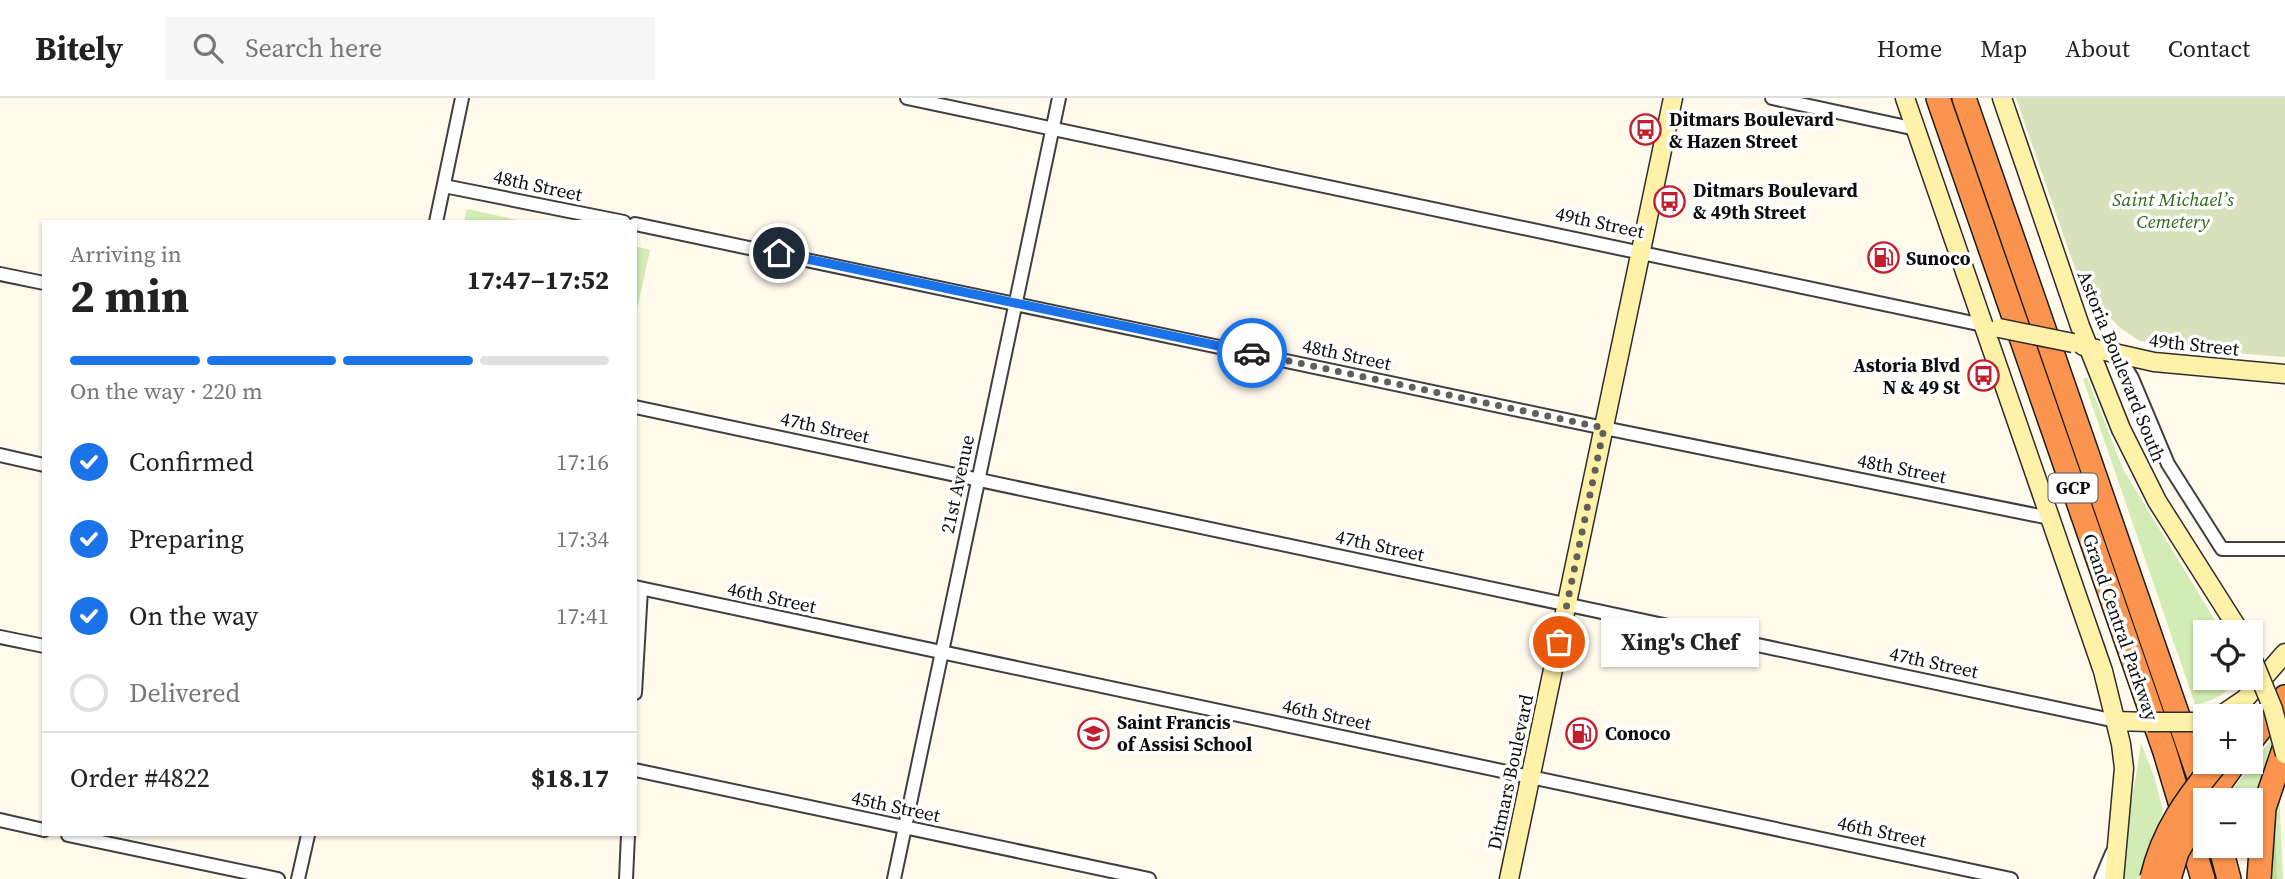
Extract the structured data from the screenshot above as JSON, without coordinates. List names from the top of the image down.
{
  "streets": {
    "highway": ["GCP", "Grand Central Parkway"],
    "main road": ["49th Street", "Astoria Boulevard South", "Ditmars Boulevard"],
    "street": [
      "48th Street",
      "47th Street",
      "21st Avenue",
      "46th Street",
      "45th Street"
    ]
  },
  "crossings": [
    ["48th Street", "21st Avenue"],
    ["48th Street", "Ditmars Boulevard"],
    ["49th Street", "Astoria Boulevard South"],
    ["49th Street", "21st Avenue"],
    ["49th Street", "Ditmars Boulevard"],
    ["47th Street", "21st Avenue"],
    ["47th Street", "Ditmars Boulevard"],
    ["21st Avenue", "46th Street"],
    ["21st Avenue", "45th Street"],
    ["46th Street", "Ditmars Boulevard"]
  ],
  "parks": ["Saint Michael’s Cemetery"],
  "places": {
    "bus stop": ["Ditmars Boulevard & Hazen Street", "Ditmars Boulevard & 49th Street", "Astoria Blvd N & 49 St"],
    "fuel station": ["Sunoco", "Conoco"],
    "other": ["Xing's Chef"],
    "school or university": ["Saint Francis of Assisi School"]
  },
  "page": {
    "header": "Bitely",
    "search": "Search here",
    "nav": [
      "Home",
      "Map",
      "About",
      "Contact"
    ],
    "heading": ["2 min", "Arriving in", "17:47–17:52"],
    "panel": ["Order #4822", "$18.17"],
    "bar": "On the way · 220 m",
    "list": [
      ["Confirmed", "17:16"],
      ["Preparing", "17:34"],
      ["On the way", "17:41"],
      "Delivered"
    ],
    "bubble": "Xing's Chef",
    "map_buttons": ["+", "−"]
  }
}
